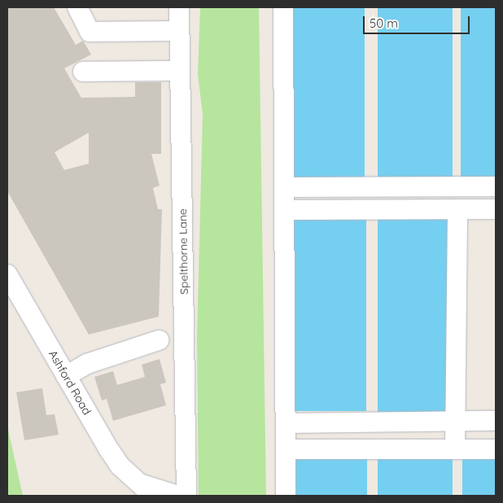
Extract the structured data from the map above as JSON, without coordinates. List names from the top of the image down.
{
  "streets": {
    "street": ["Spelthorne Lane", "Ashford Road"]
  },
  "scale_bar": "50 m"
}
